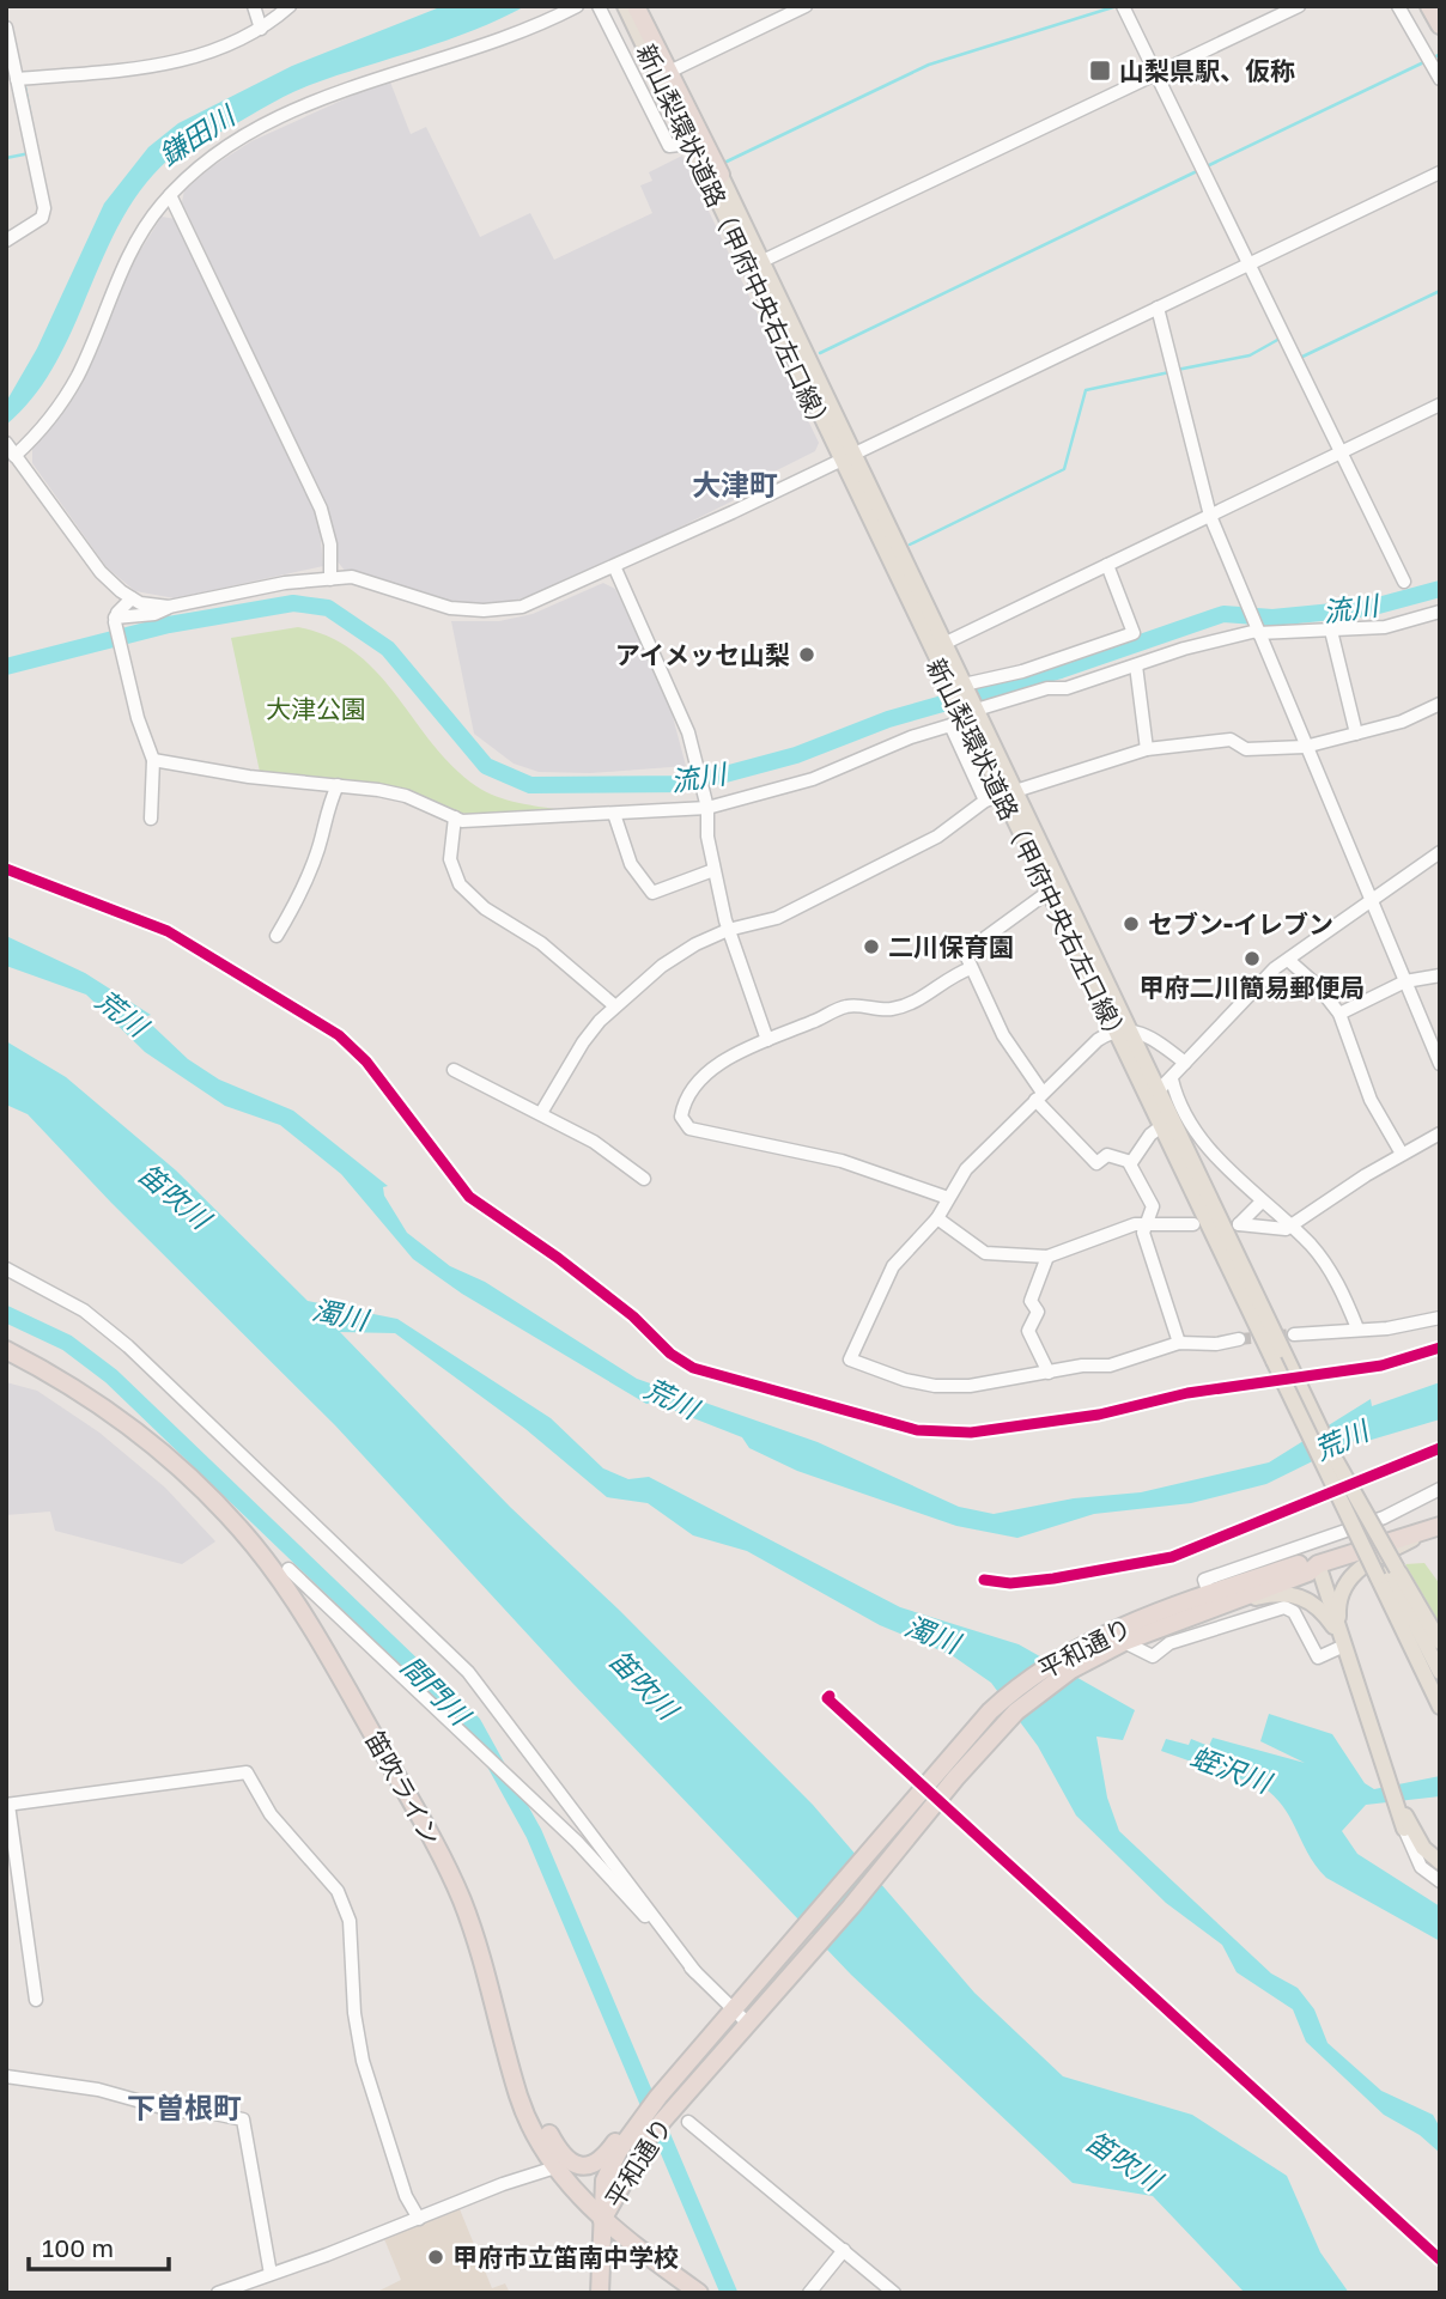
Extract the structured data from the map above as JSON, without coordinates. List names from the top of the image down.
{
  "streets": {
    "highway": ["平和通り", "笛吹ライン"],
    "main road": ["新山梨環状道路（甲府中央右左口線）"]
  },
  "crossings": [
    ["平和通り", "笛吹ライン"]
  ],
  "districts": ["大津町", "下曽根町"],
  "water": [
    "鎌田川",
    "流川",
    "荒川",
    "笛吹川",
    "濁川",
    "間門川",
    "蛭沢川"
  ],
  "parks": ["大津公園"],
  "places": {
    "transit": ["山梨県駅、仮称"],
    "other": [
      "アイメッセ山梨",
      "セブン-イレブン",
      "二川保育園",
      "甲府二川簡易郵便局",
      "甲府市立笛南中学校"
    ]
  },
  "scale_bar": "100 m"
}
